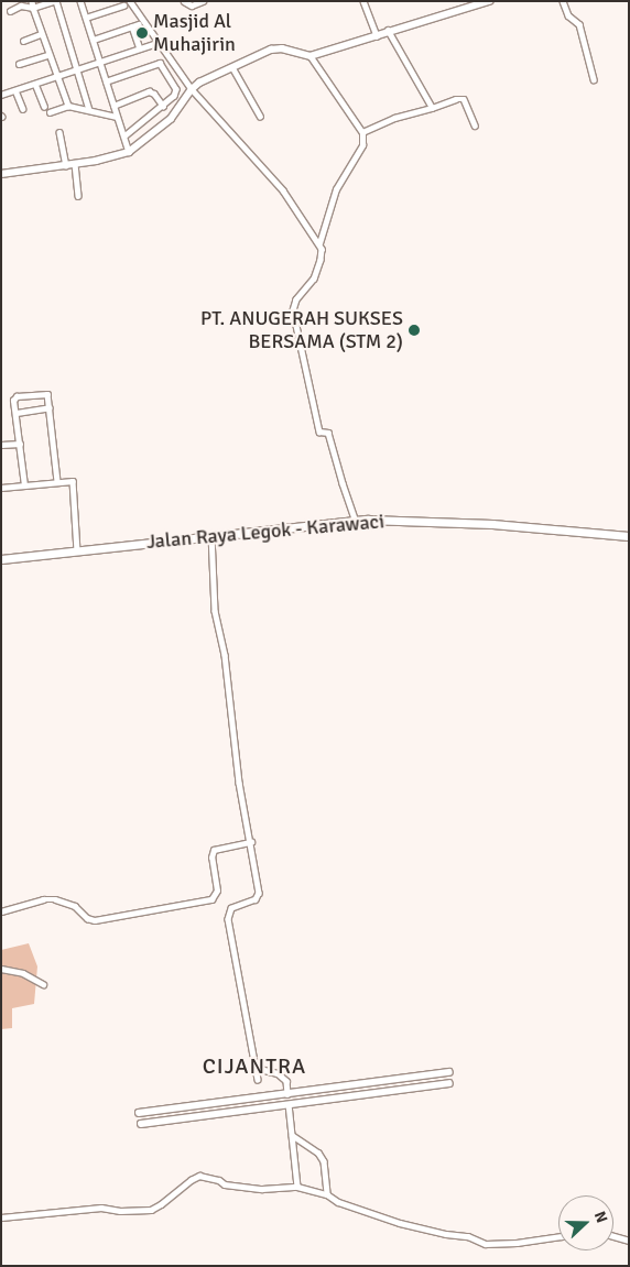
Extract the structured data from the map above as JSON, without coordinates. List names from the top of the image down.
{
  "streets": {
    "main road": ["Jalan Raya Legok - Karawaci"]
  },
  "districts": ["CIJANTRA"],
  "places": ["Masjid Al Muhajirin", "PT. ANUGERAH SUKSES BERSAMA (STM 2)"],
  "north": "right"
}
